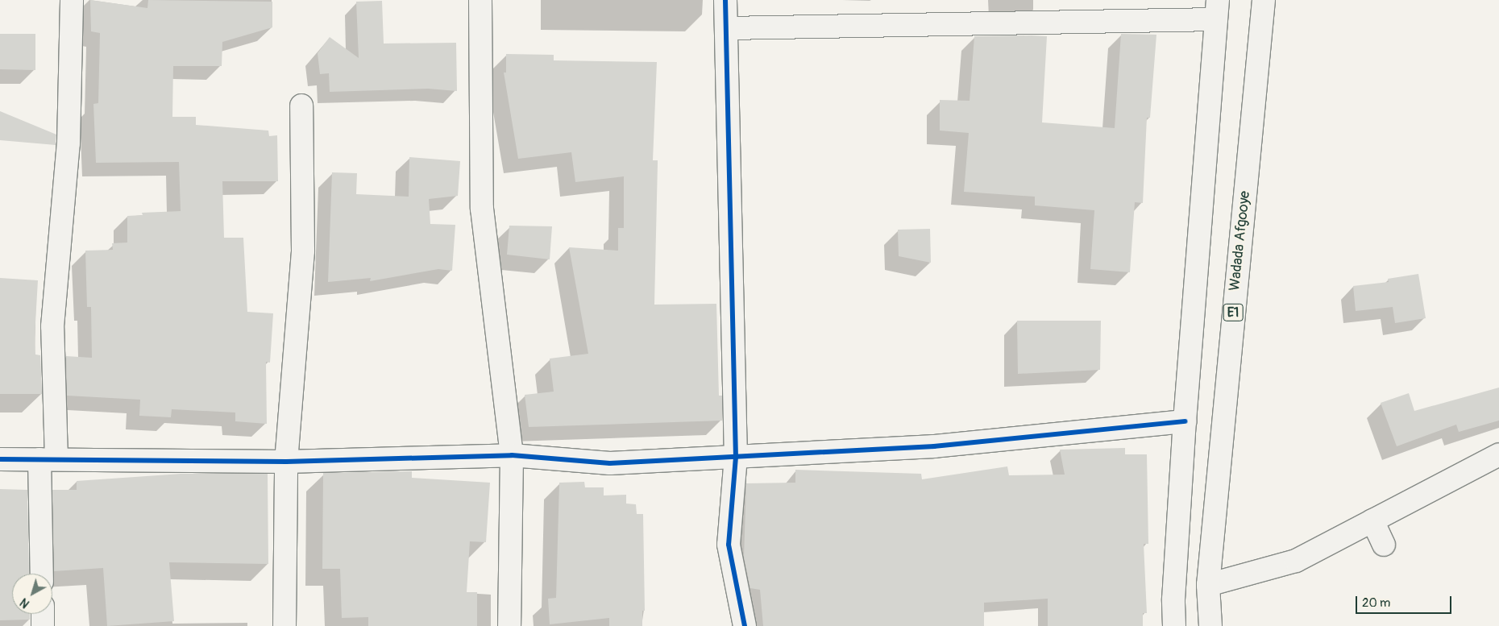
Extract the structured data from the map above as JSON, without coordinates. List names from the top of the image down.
{
  "streets": {
    "main road": ["Wadada Afgooye", "E1"]
  },
  "scale_bar": "20 m",
  "north": "bottom left"
}
